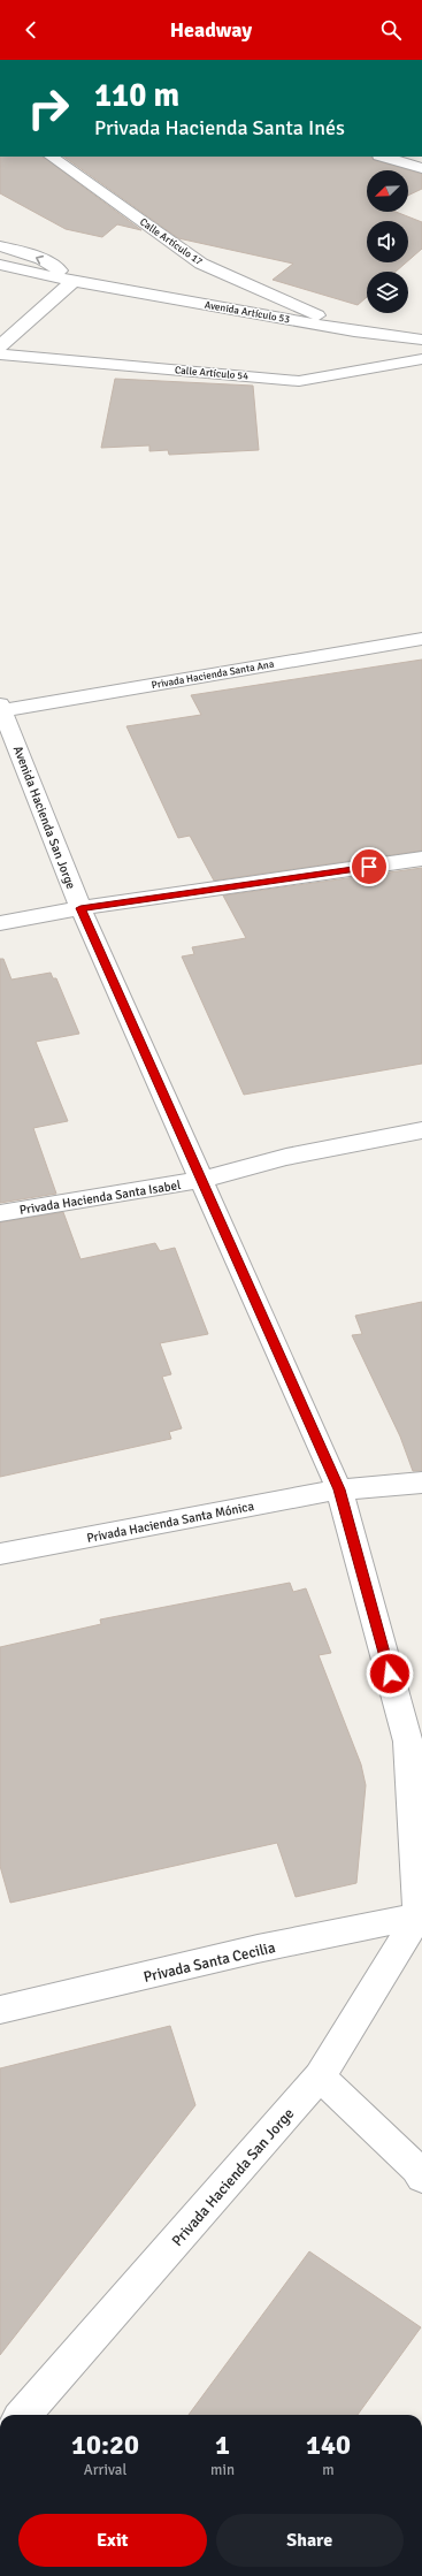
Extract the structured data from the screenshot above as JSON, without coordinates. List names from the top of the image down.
{
  "streets": {
    "street": [
      "Calle Artículo 17",
      "Avenida Artículo 53",
      "Calle Artículo 54",
      "Privada Hacienda Santa Ana",
      "Avenida Hacienda San Jorge",
      "Privada Hacienda Santa Isabel",
      "Privada Hacienda Santa Mónica",
      "Privada Santa Cecilia",
      "Privada Hacienda San Jorge"
    ]
  },
  "crossings": [
    ["Calle Artículo 17", "Avenida Artículo 53"],
    ["Privada Hacienda Santa Ana", "Avenida Hacienda San Jorge"],
    ["Avenida Hacienda San Jorge", "Privada Hacienda Santa Isabel"],
    ["Avenida Hacienda San Jorge", "Privada Hacienda Santa Mónica"],
    ["Avenida Hacienda San Jorge", "Privada Santa Cecilia"],
    ["Avenida Hacienda San Jorge", "Privada Hacienda San Jorge"],
    ["Privada Santa Cecilia", "Privada Hacienda San Jorge"]
  ],
  "north": "bottom left",
  "page": {
    "header": "Headway",
    "turn": ["110 m", "Privada Hacienda Santa Inés"],
    "eta": [
      "10:20",
      "Arrival",
      "1",
      "min",
      "140",
      "m"
    ],
    "buttons": ["Exit", "Share"]
  }
}
